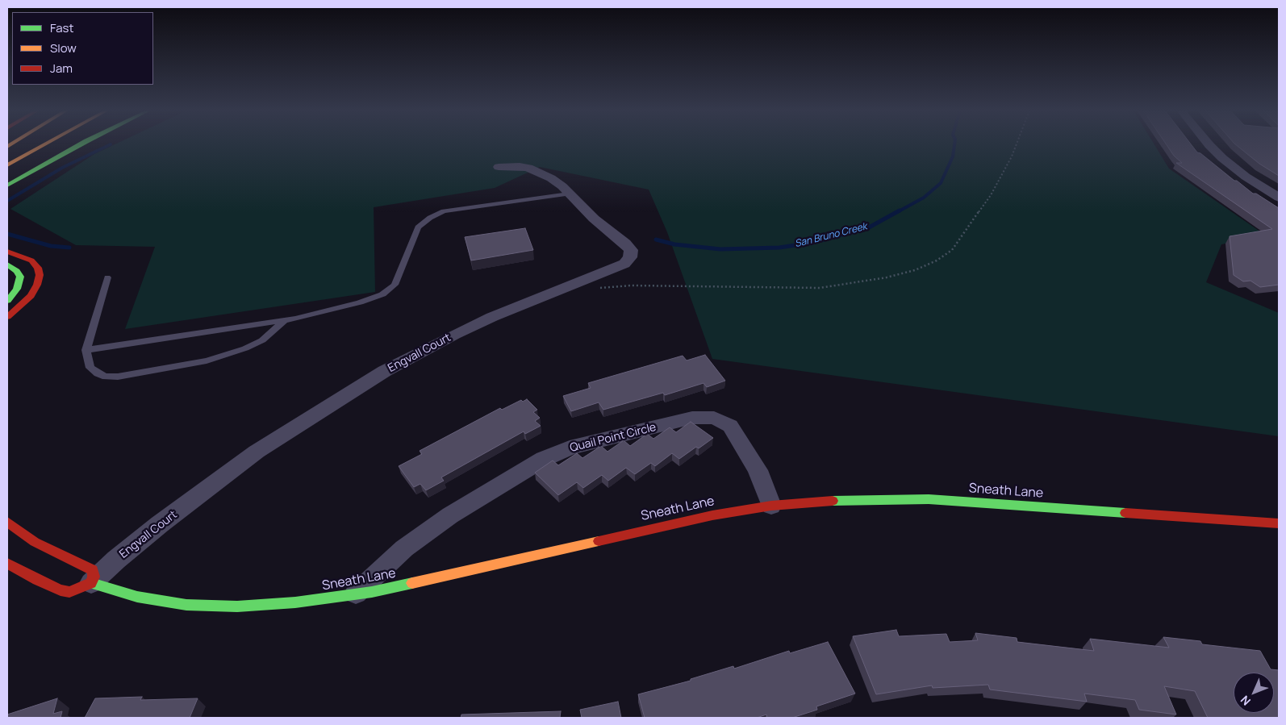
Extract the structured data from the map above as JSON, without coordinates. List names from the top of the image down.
{
  "streets": {
    "main road": ["Sneath Lane"],
    "street": ["Engvall Court", "Quail Point Circle"]
  },
  "crossings": [
    ["Engvall Court", "Sneath Lane"],
    ["Quail Point Circle", "Sneath Lane"]
  ],
  "water": ["San Bruno Creek"],
  "legend": ["Fast", "Slow", "Jam"],
  "north": "bottom left"
}
